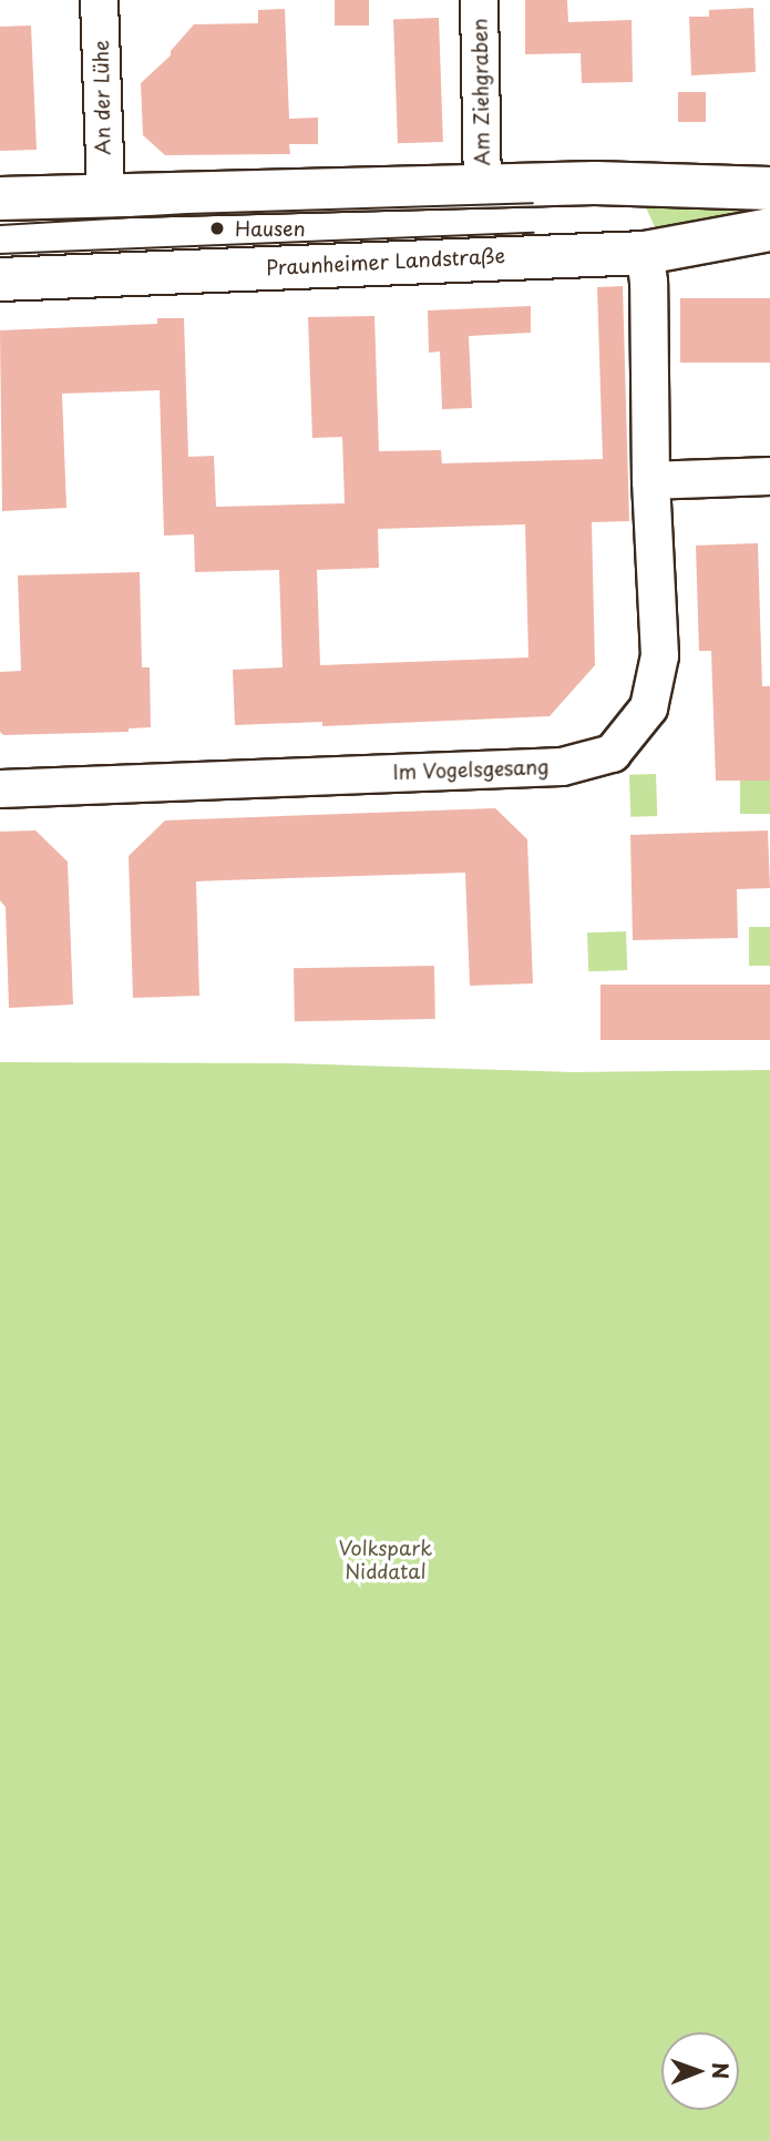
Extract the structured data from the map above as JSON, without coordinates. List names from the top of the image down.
{
  "streets": {
    "main road": ["Praunheimer Landstraße"],
    "street": ["Am Ziehgraben", "An der Lühe", "Im Vogelsgesang"]
  },
  "crossings": [
    ["Praunheimer Landstraße", "Im Vogelsgesang"]
  ],
  "parks": ["Volkspark Niddatal"],
  "places": ["Hausen"],
  "north": "right"
}
